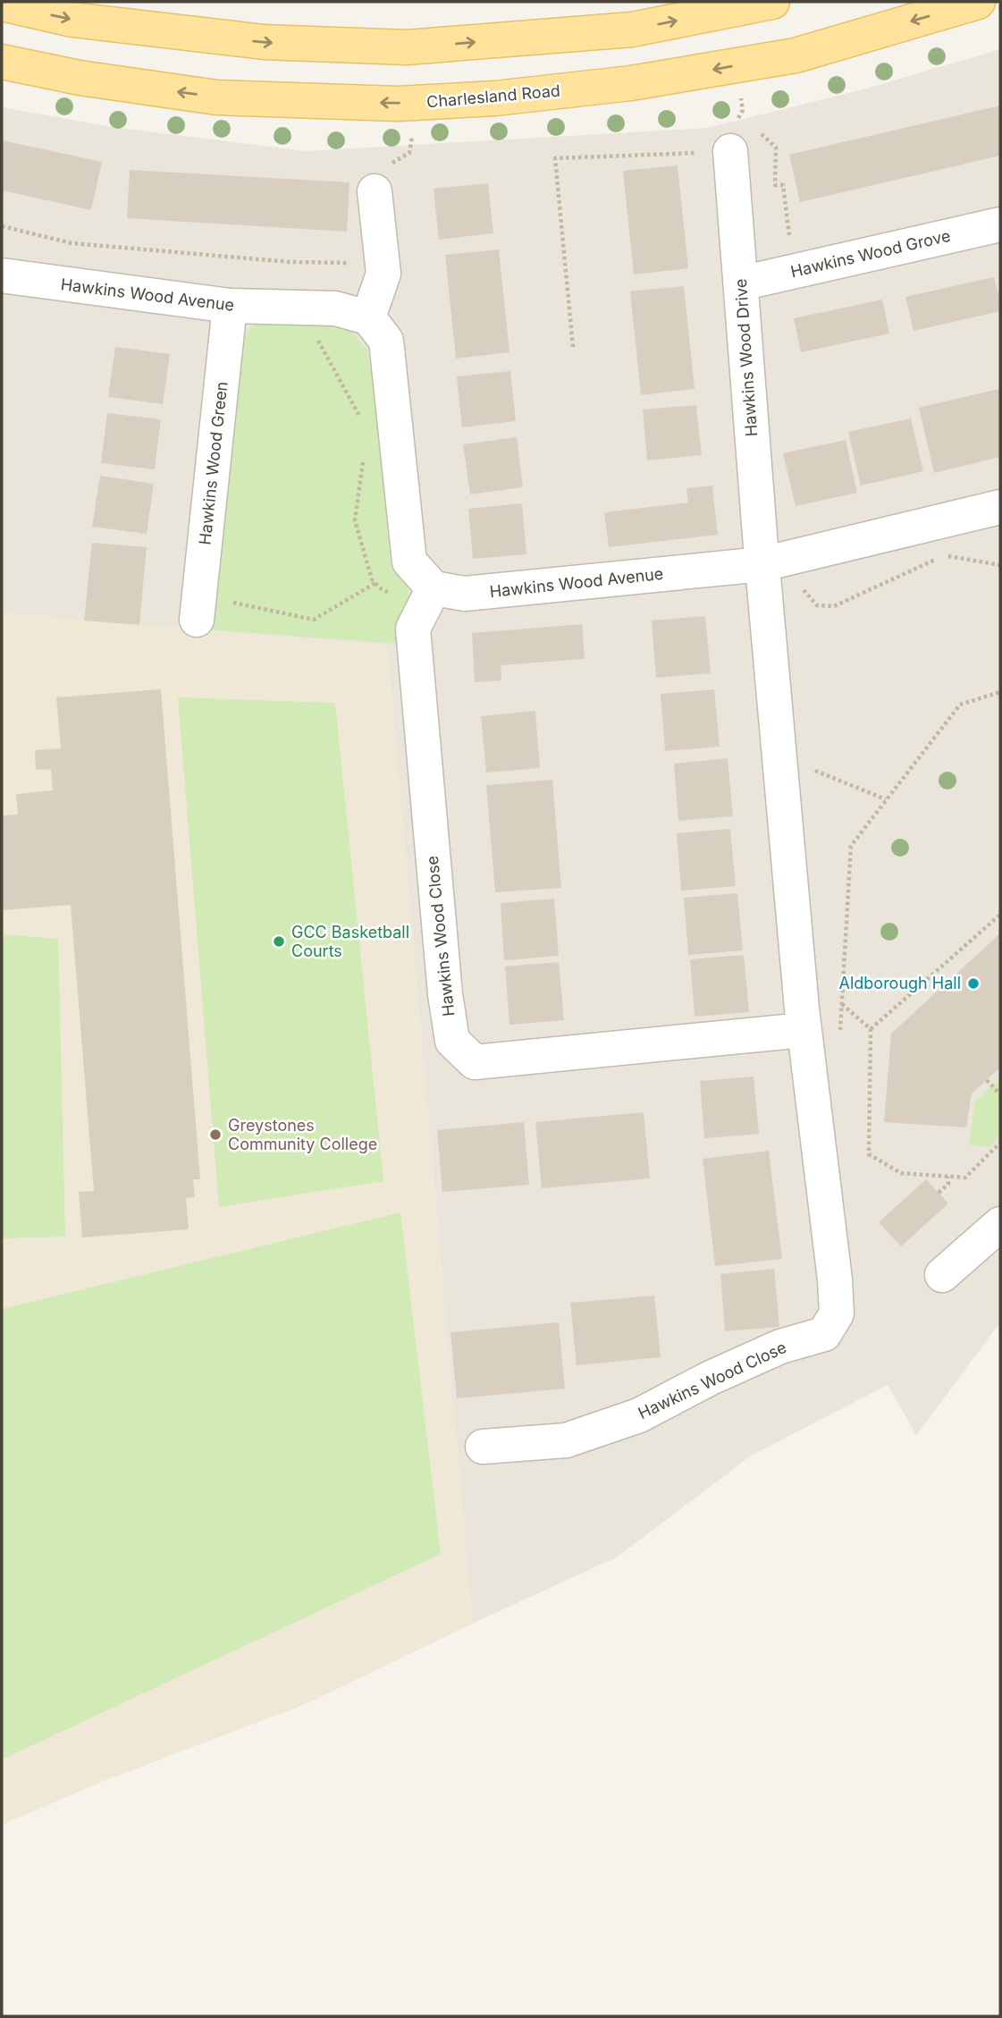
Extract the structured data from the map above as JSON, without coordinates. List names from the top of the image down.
{
  "streets": {
    "main road": ["Charlesland Road"],
    "street": [
      "Hawkins Wood Grove",
      "Hawkins Wood Avenue",
      "Hawkins Wood Drive",
      "Hawkins Wood Green",
      "Hawkins Wood Close"
    ]
  },
  "crossings": [
    ["Hawkins Wood Grove", "Hawkins Wood Drive"],
    ["Hawkins Wood Avenue", "Hawkins Wood Drive"],
    ["Hawkins Wood Avenue", "Hawkins Wood Green"],
    ["Hawkins Wood Avenue", "Hawkins Wood Close"],
    ["Hawkins Wood Drive", "Hawkins Wood Close"]
  ],
  "places": ["GCC Basketball Courts", "Aldborough Hall", "Greystones Community College"]
}
